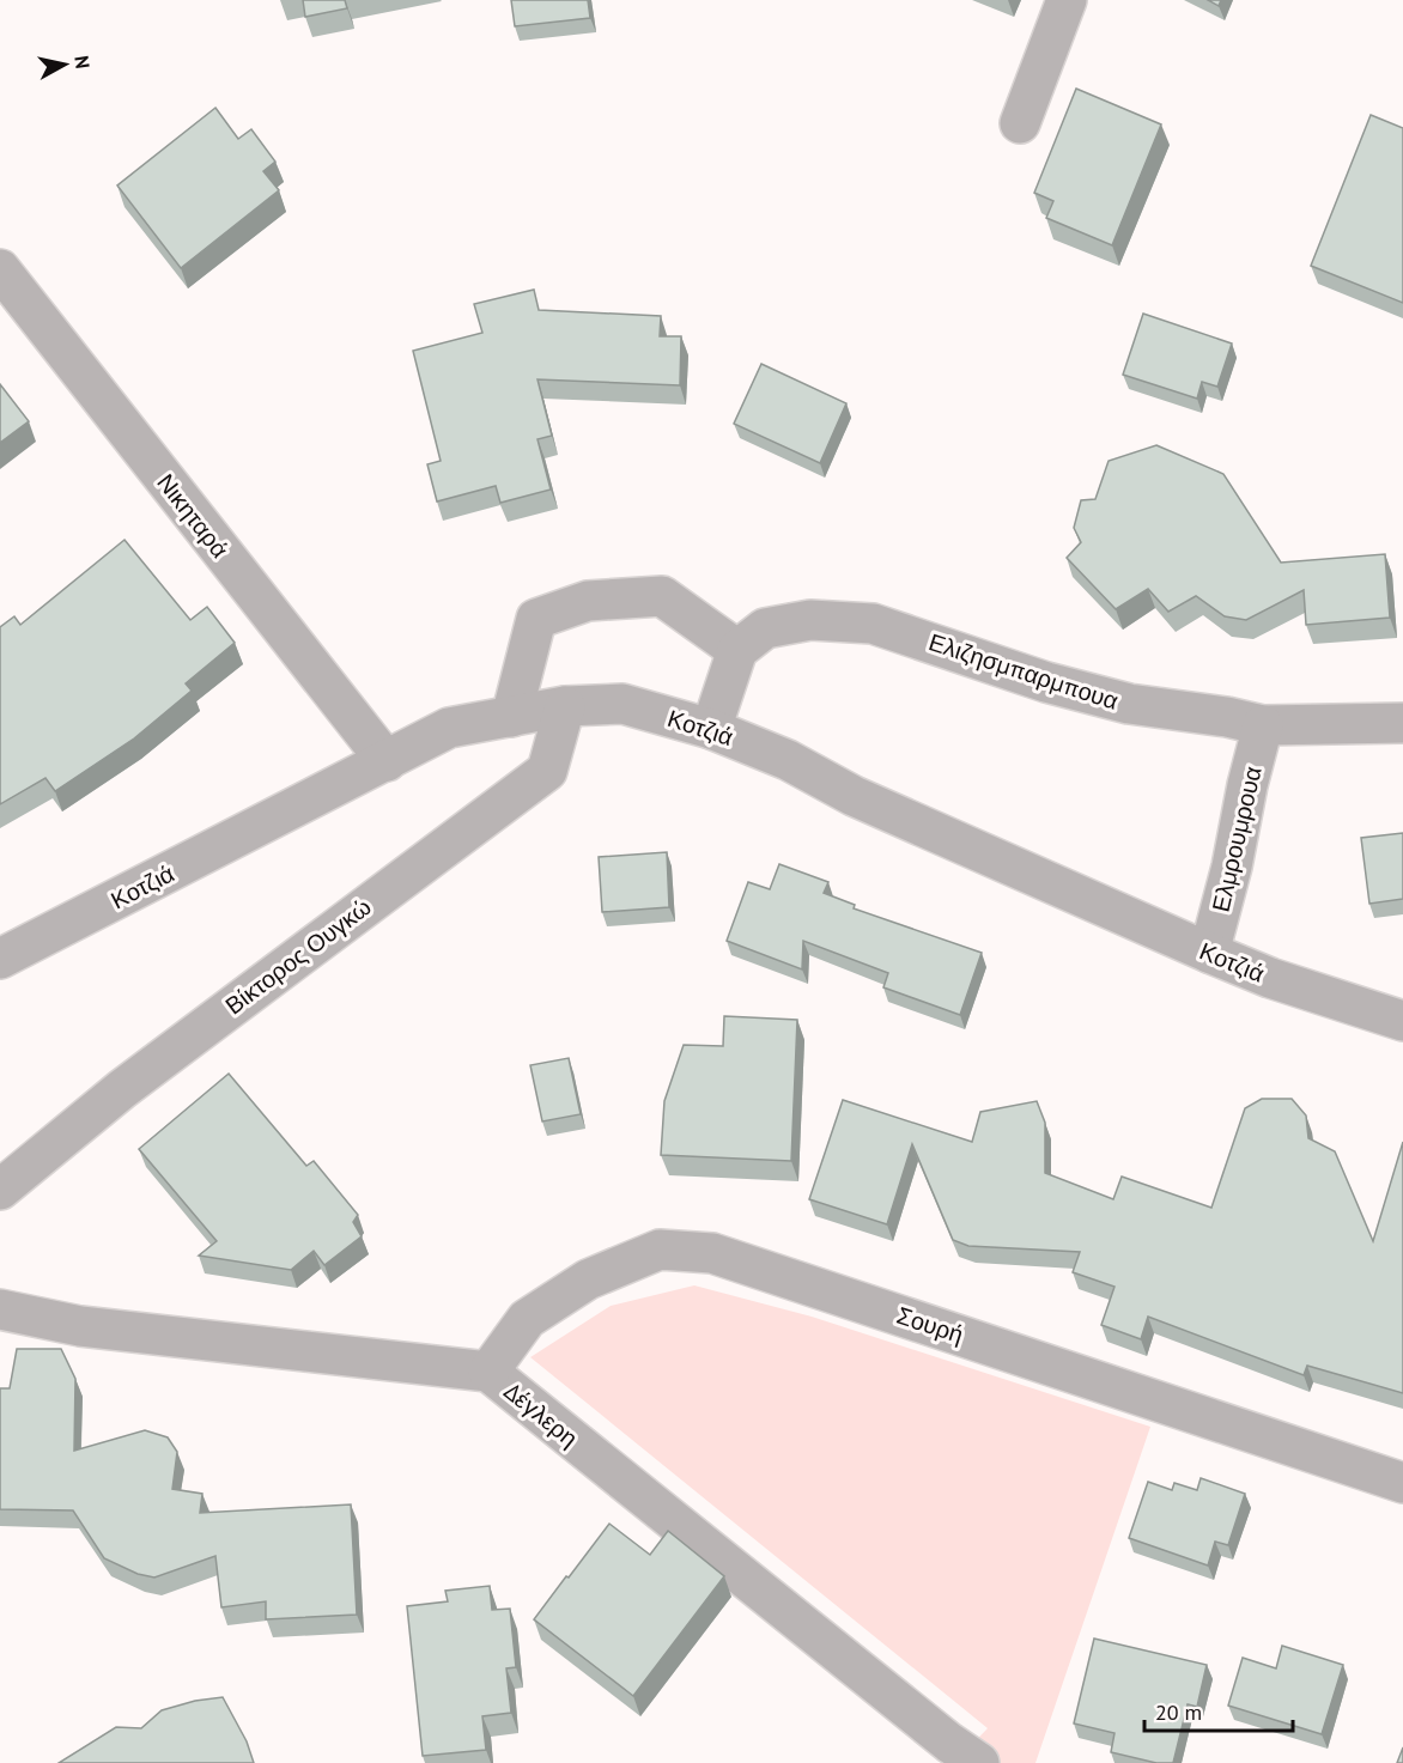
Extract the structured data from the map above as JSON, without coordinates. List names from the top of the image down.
{
  "streets": {
    "street": [
      "Νικηταρά",
      "Ελιζησμπαρμπουα",
      "Κοτζιά",
      "Ελμρουμρουα",
      "Βίκτορος Ουγκώ",
      "Σουρή",
      "Δέγλερη"
    ]
  },
  "crossings": [
    ["Νικηταρά", "Κοτζιά"],
    ["Ελιζησμπαρμπουα", "Ελμρουμρουα"],
    ["Κοτζιά", "Ελμρουμρουα"],
    ["Κοτζιά", "Βίκτορος Ουγκώ"],
    ["Σουρή", "Δέγλερη"]
  ],
  "scale_bar": "20 m",
  "north": "right"
}
